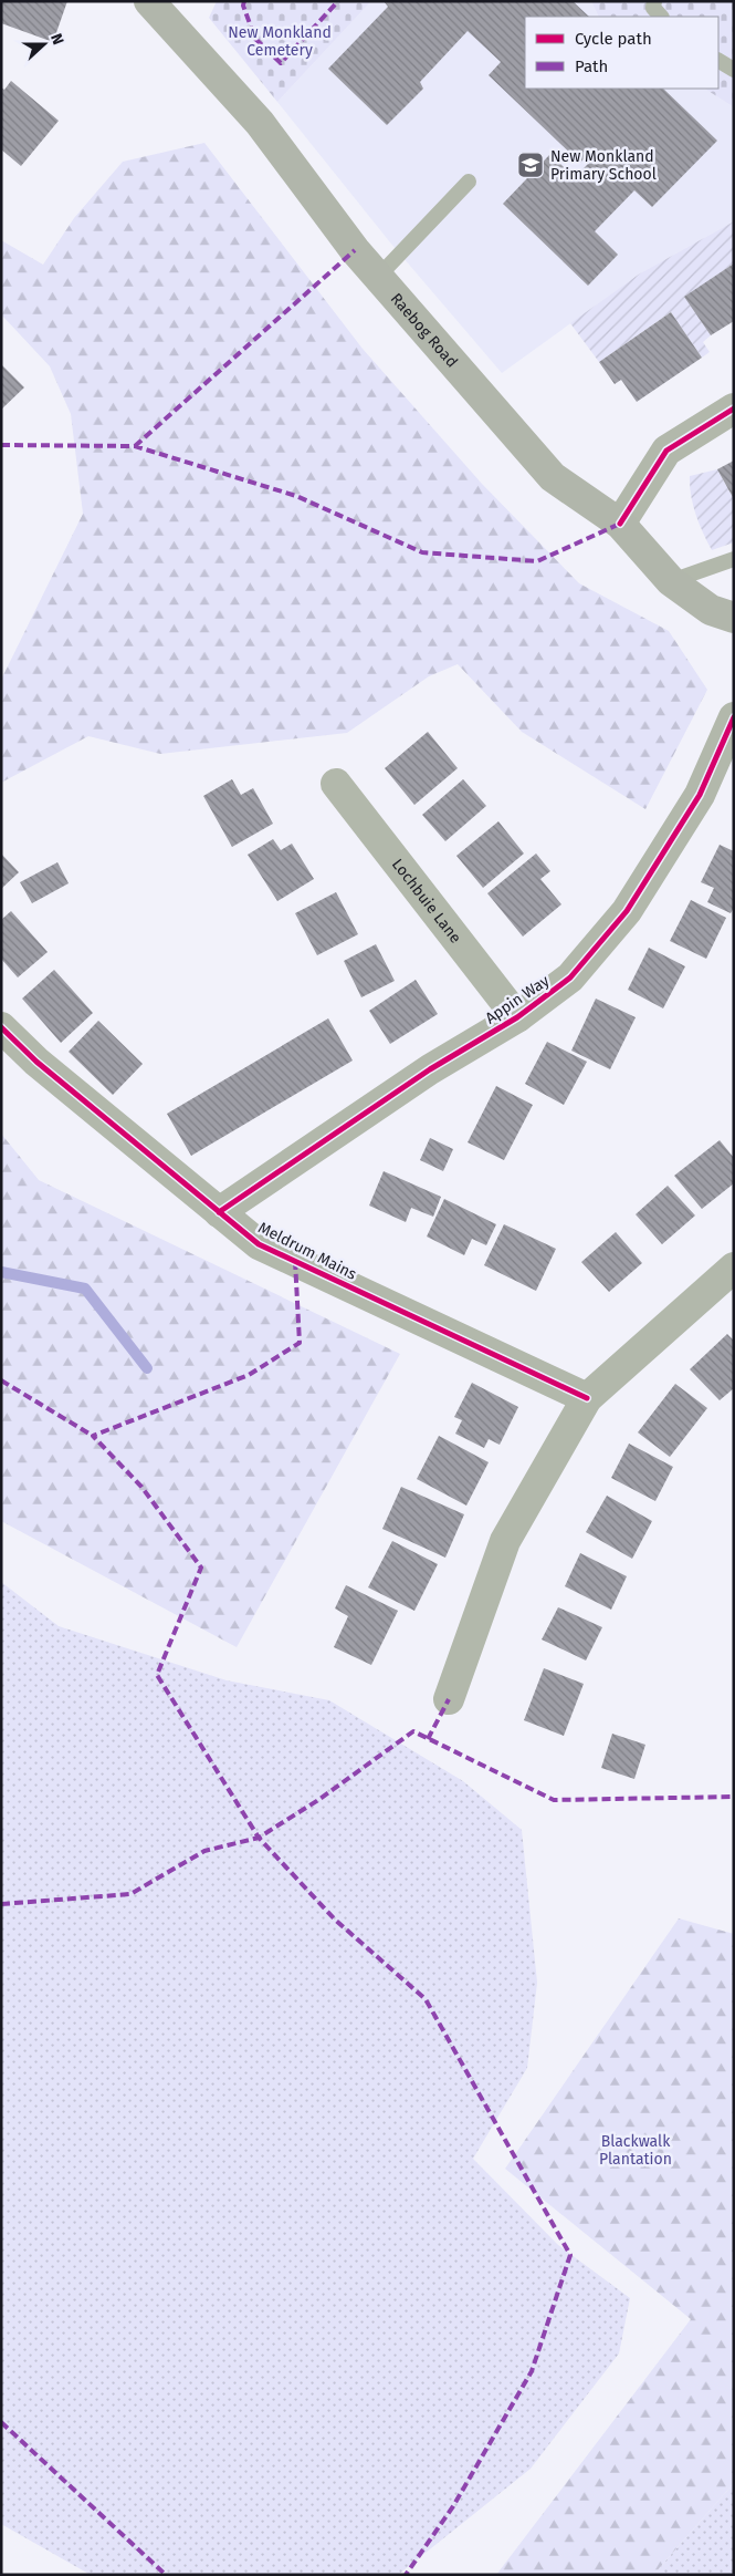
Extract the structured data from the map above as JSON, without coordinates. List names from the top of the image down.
{
  "streets": {
    "main road": ["Raebog Road"],
    "street": ["Lochbuie Lane", "Appin Way", "Meldrum Mains"]
  },
  "crossings": [
    ["Lochbuie Lane", "Appin Way"],
    ["Appin Way", "Meldrum Mains"]
  ],
  "parks": ["New Monkland Cemetery", "Blackwalk Plantation"],
  "places": {
    "school or university": ["New Monkland Primary School"]
  },
  "legend": ["Cycle path", "Path"],
  "north": "right"
}
